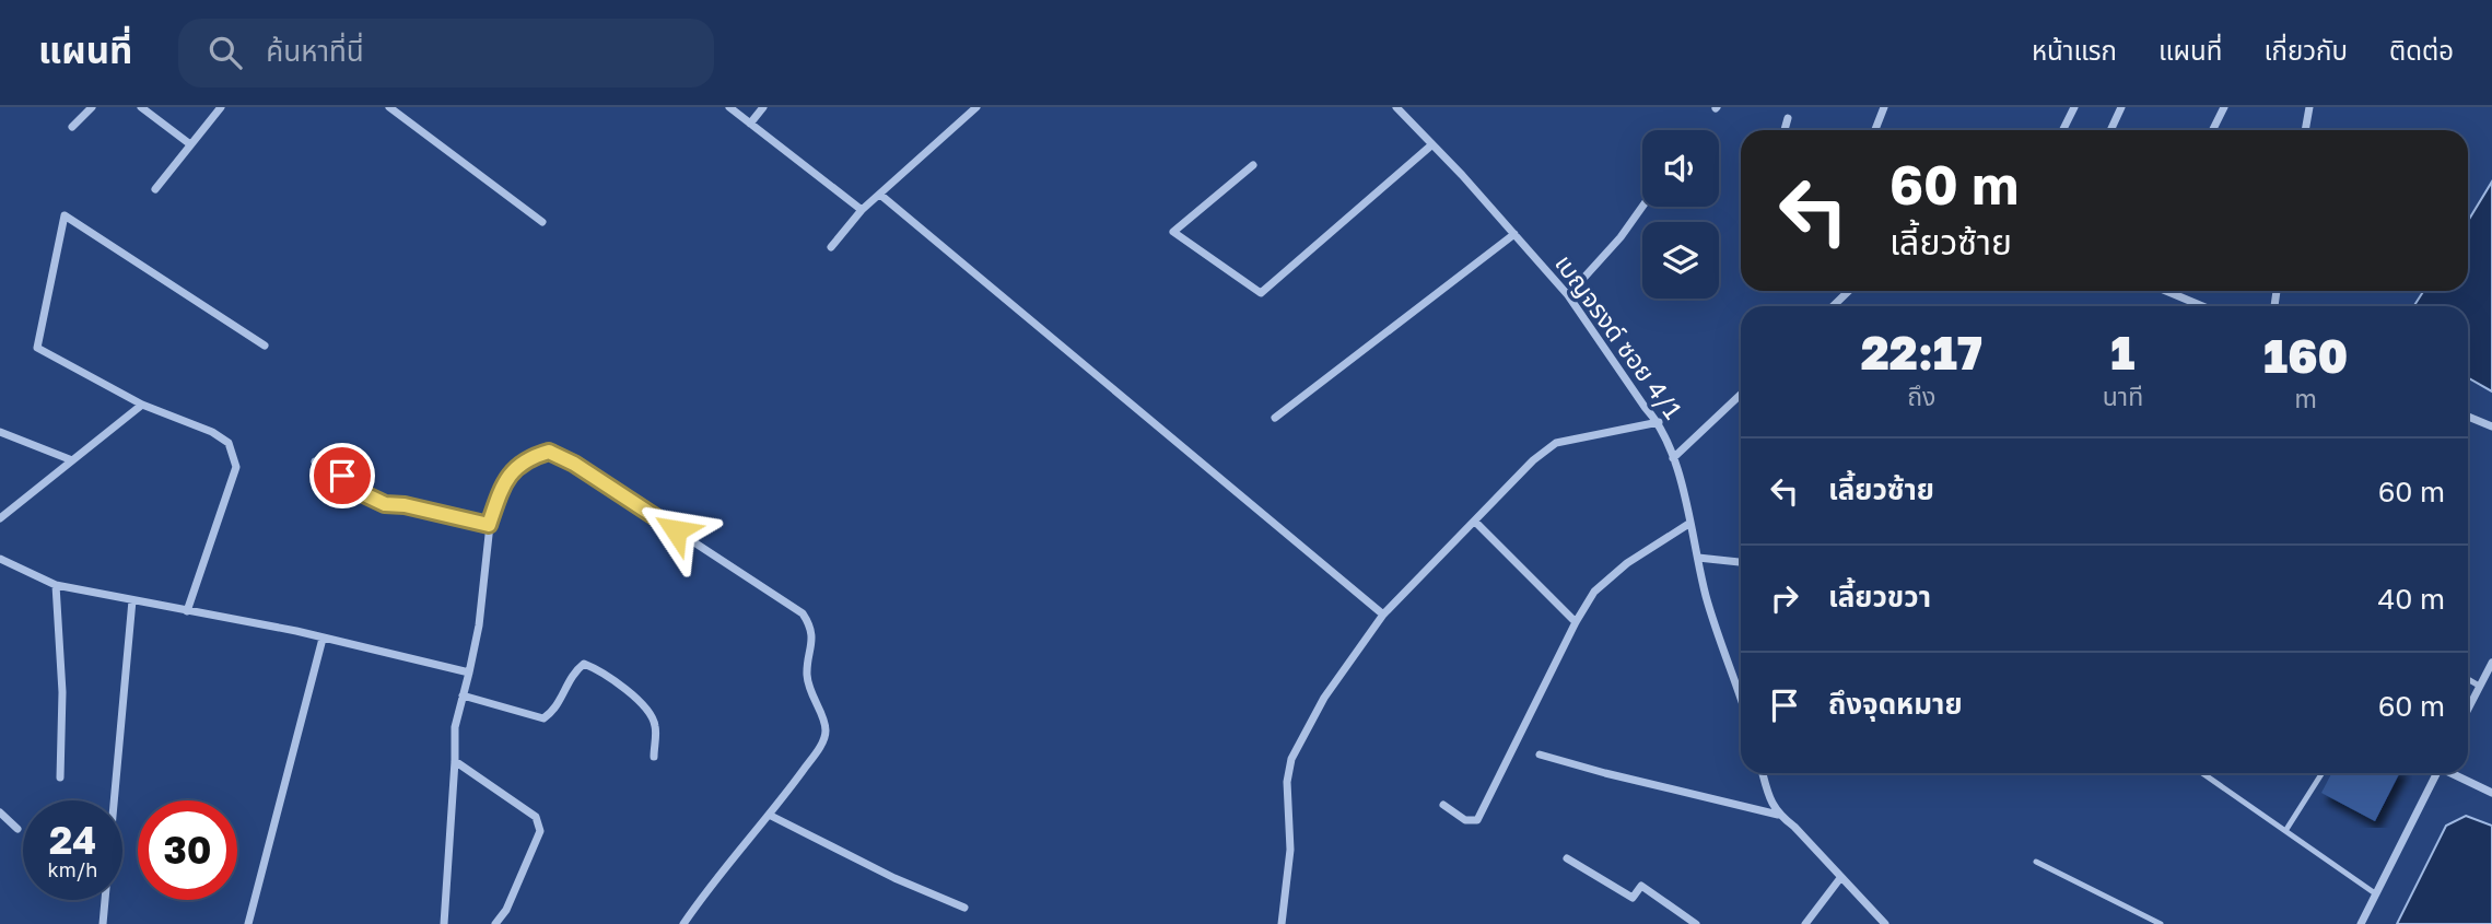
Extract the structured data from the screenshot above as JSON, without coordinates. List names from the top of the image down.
{
  "streets": {
    "street": ["เบญจรงด์ ซอย 4/1"]
  },
  "page": {
    "header": "แผนที่",
    "search": "ค้นหาที่นี่",
    "nav": [
      "หน้าแรก",
      "แผนที่",
      "เกี่ยวกับ",
      "ติดต่อ"
    ],
    "turn": ["60 m", "เลี้ยวซ้าย"],
    "eta": [
      "22:17",
      "ถึง",
      "1",
      "นาที",
      "160",
      "m"
    ],
    "list": [
      {
        "name": "เลี้ยวซ้าย",
        "value": "60 m"
      },
      {
        "name": "เลี้ยวขวา",
        "value": "40 m"
      },
      {
        "name": "ถึงจุดหมาย",
        "value": "60 m"
      }
    ],
    "speed": "24 km/h",
    "limit": "30"
  }
}
